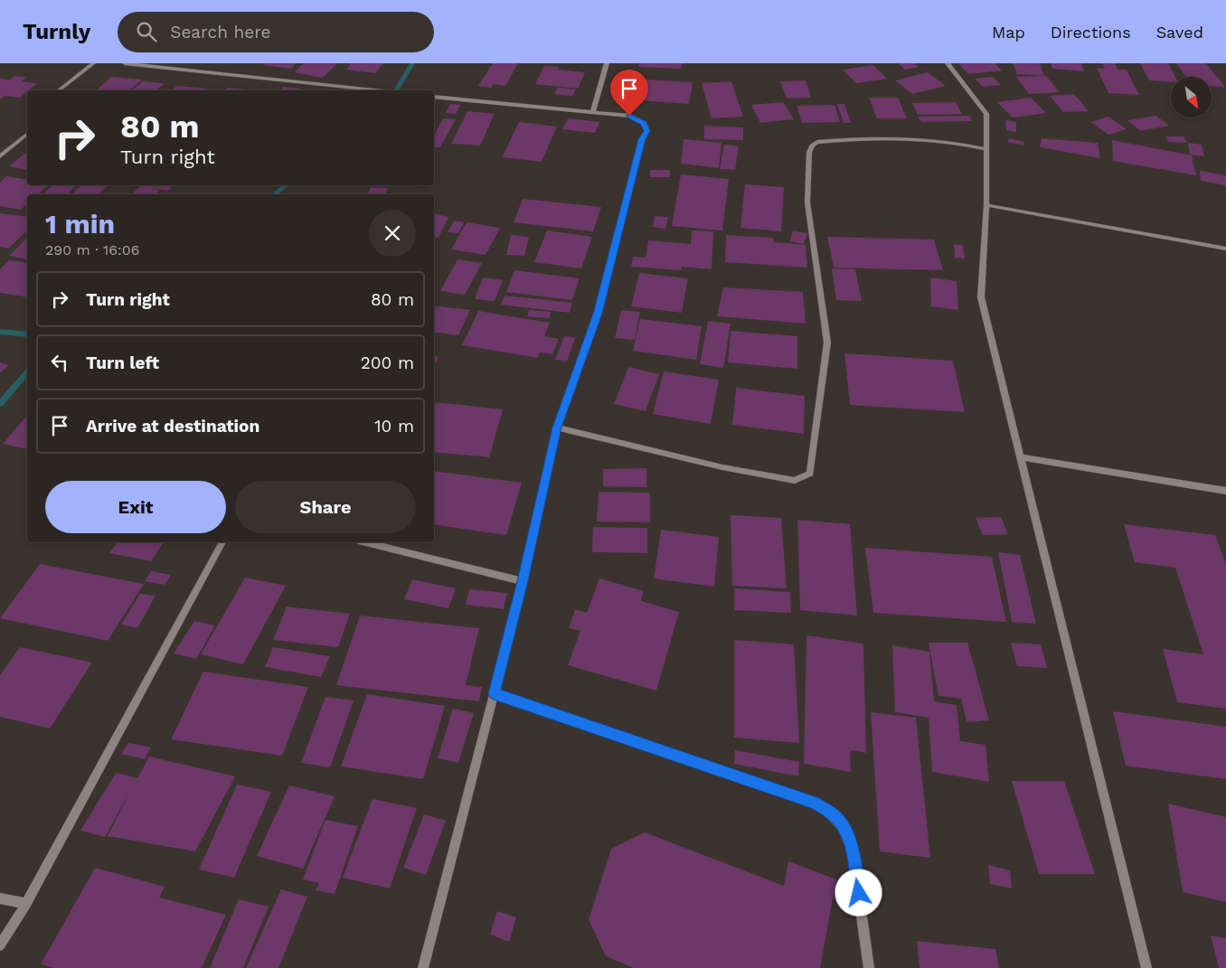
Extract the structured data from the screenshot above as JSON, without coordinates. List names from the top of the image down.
{
  "north": "bottom right",
  "page": {
    "header": "Turnly",
    "search": "Search here",
    "nav": ["Map", "Directions", "Saved"],
    "turn": ["80 m", "Turn right"],
    "heading": ["1 min", "290 m · 16:06"],
    "list": [
      {
        "name": "Turn right",
        "value": "80 m"
      },
      {
        "name": "Turn left",
        "value": "200 m"
      },
      {
        "name": "Arrive at destination",
        "value": "10 m"
      }
    ],
    "buttons": ["Exit", "Share"]
  }
}
